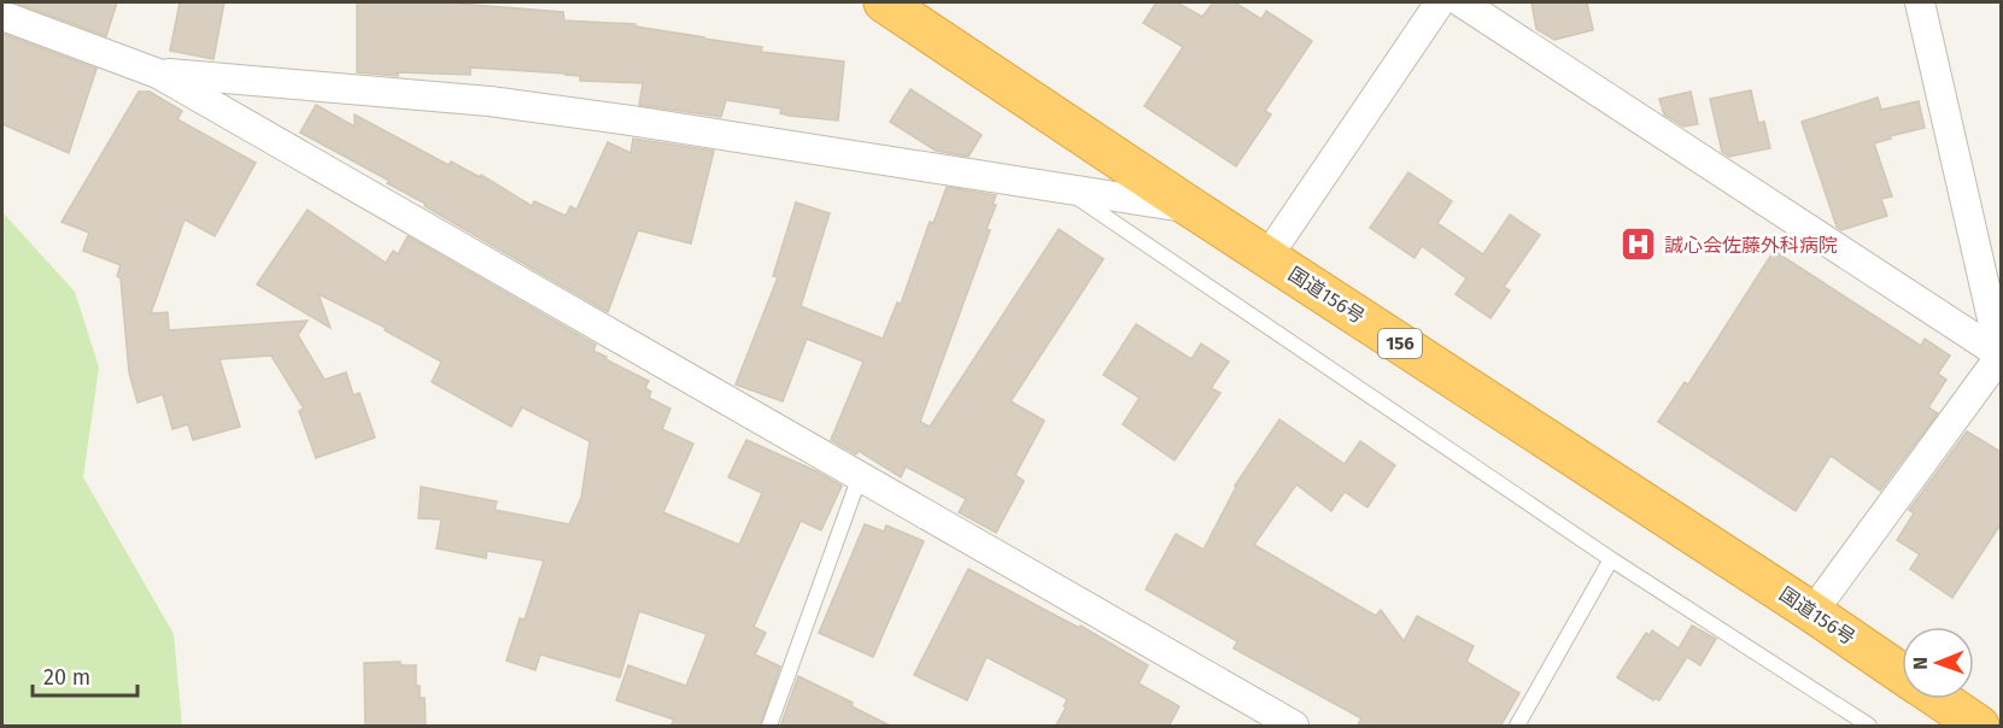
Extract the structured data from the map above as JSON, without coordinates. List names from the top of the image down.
{
  "streets": {
    "highway": ["国道156号", "156"]
  },
  "places": {
    "hospital": ["誠心会佐藤外科病院"]
  },
  "scale_bar": "20 m",
  "north": "left"
}
